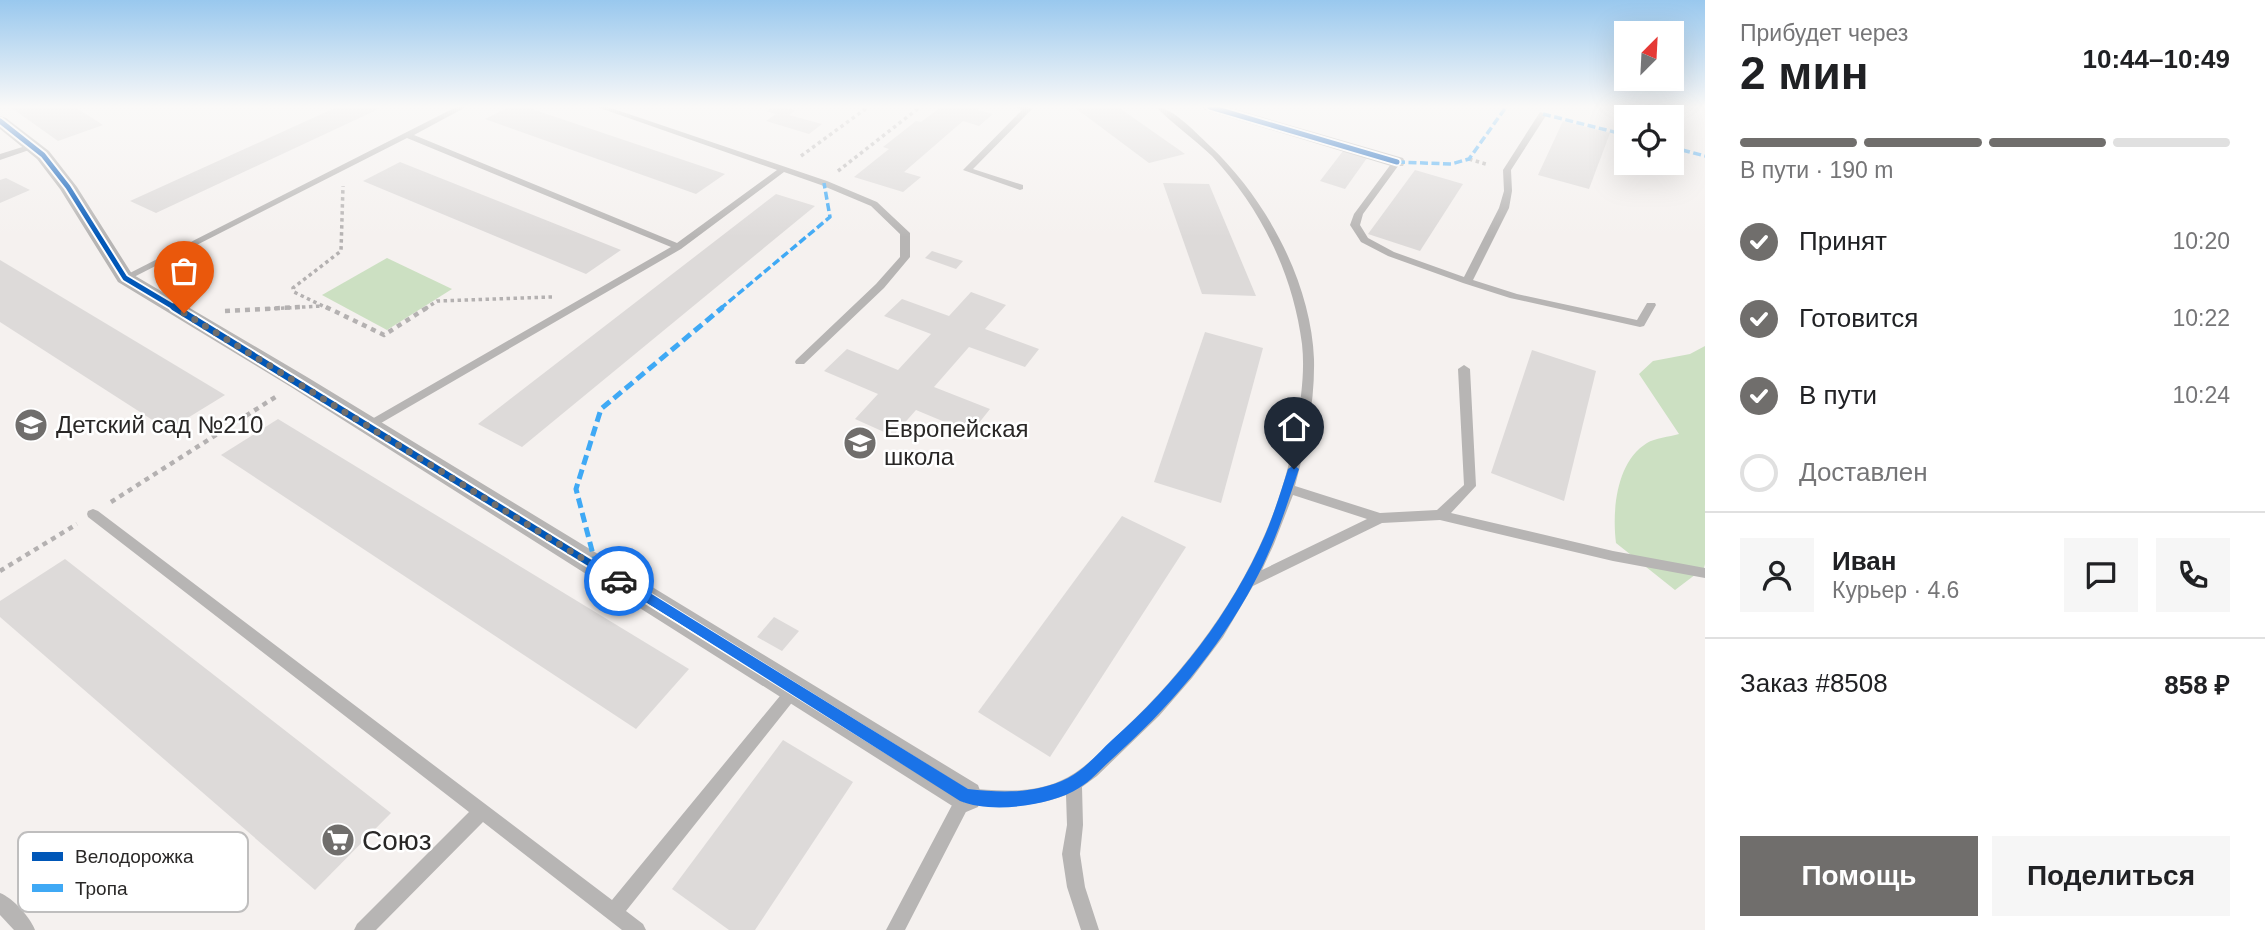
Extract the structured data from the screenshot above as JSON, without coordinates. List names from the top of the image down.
{
  "places": {
    "school or university": ["Детский сад №210", "Европейская школа"],
    "supermarket": ["Союз"]
  },
  "legend": ["Велодорожка", "Тропа"],
  "north": "top right",
  "page": {
    "heading": ["2 мин", "Прибудет через", "10:44–10:49"],
    "panel": [
      "Иван",
      "Курьер · 4.6",
      "Заказ #8508",
      "858 ₽"
    ],
    "bar": "В пути · 190 m",
    "list": [
      ["Принят", "10:20"],
      ["Готовится", "10:22"],
      ["В пути", "10:24"],
      "Доставлен"
    ],
    "buttons": ["Помощь", "Поделиться"]
  }
}
